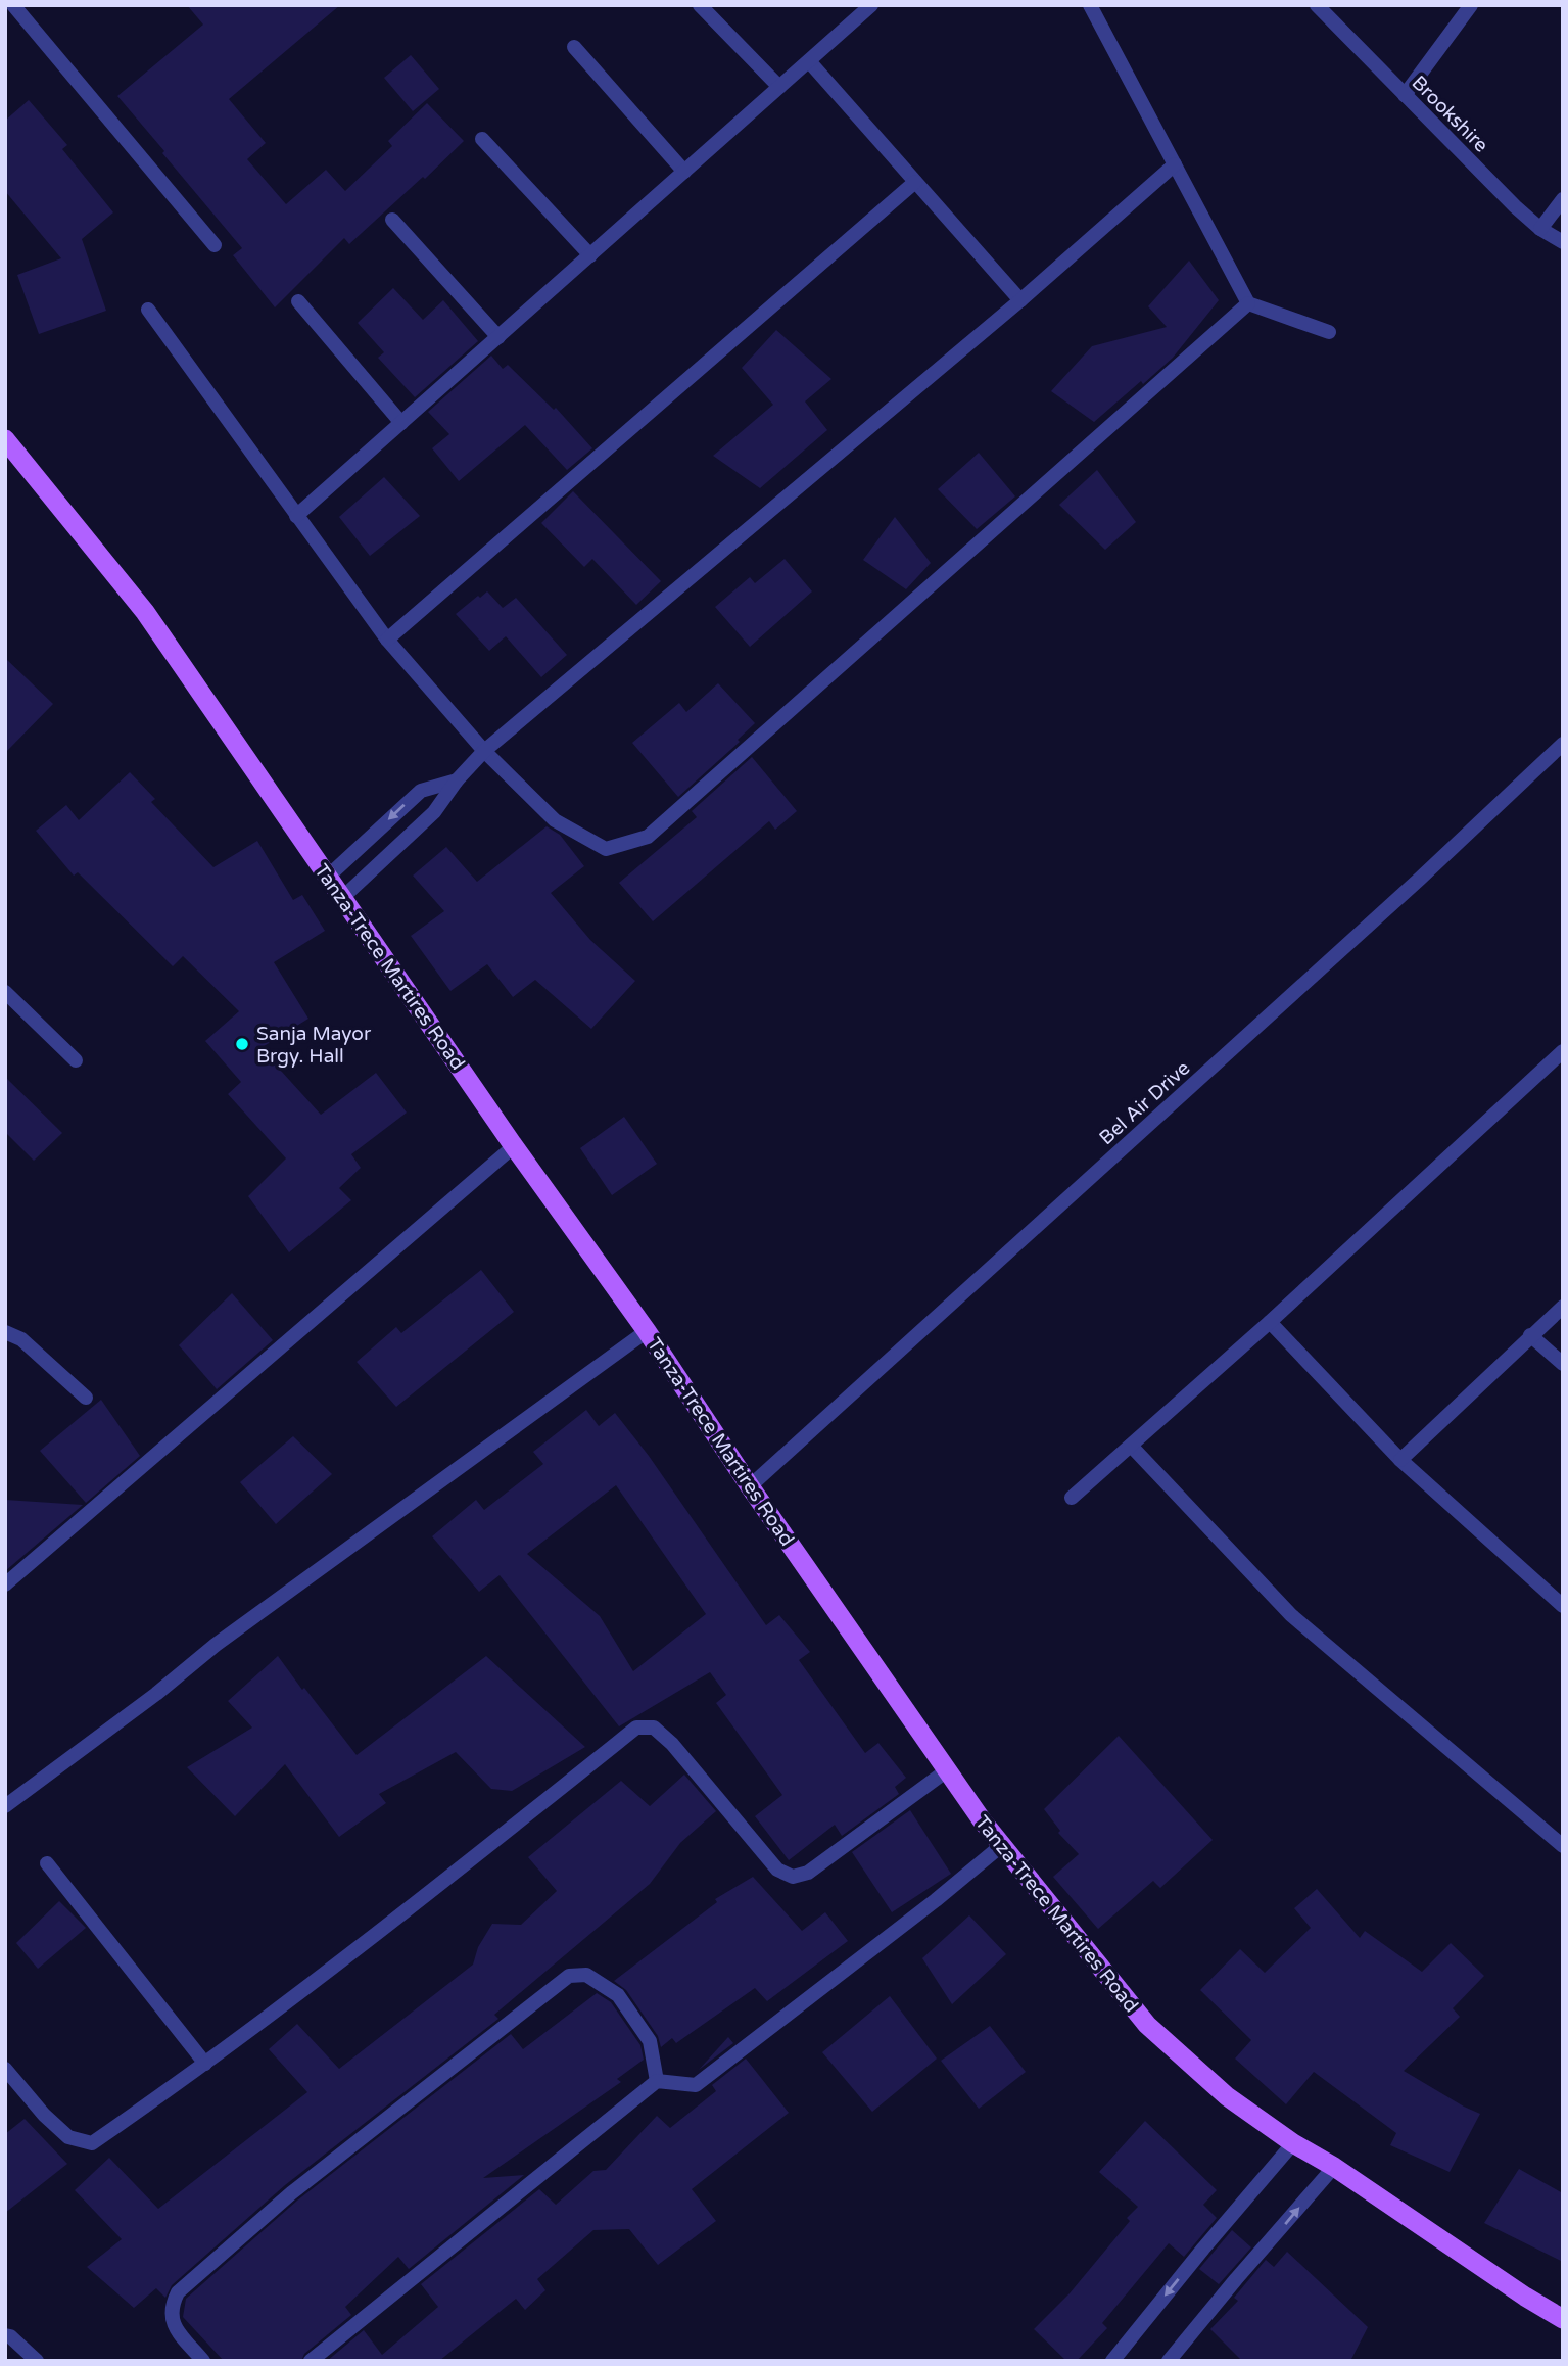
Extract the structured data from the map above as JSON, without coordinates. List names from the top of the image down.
{
  "streets": {
    "main road": ["Tanza-Trece Martires Road"],
    "street": ["Brookshire", "Bel Air Drive"]
  },
  "crossings": [
    ["Tanza-Trece Martires Road", "Bel Air Drive"]
  ],
  "places": ["Sanja Mayor Brgy. Hall"]
}
